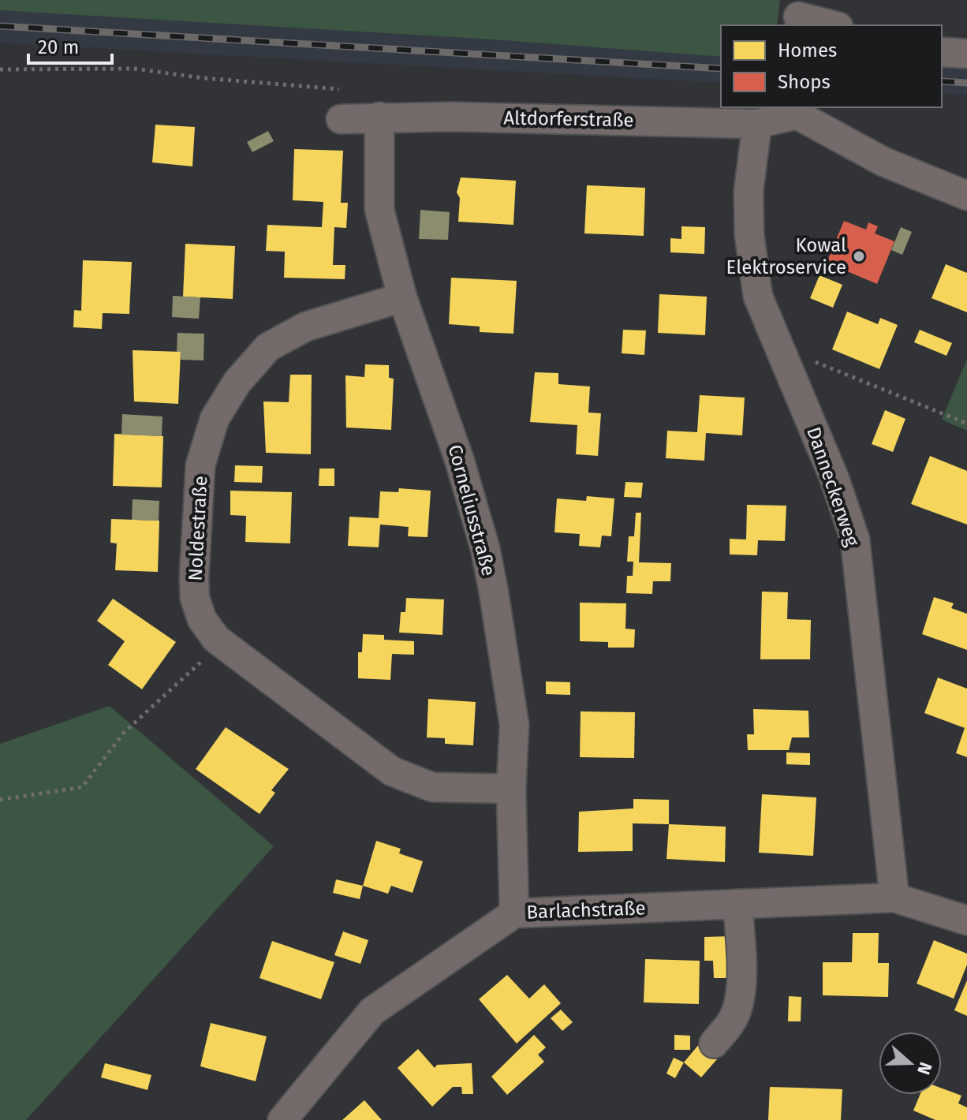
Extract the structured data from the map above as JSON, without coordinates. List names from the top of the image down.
{
  "streets": {
    "street": [
      "Altdorferstraße",
      "Danneckerweg",
      "Corneliusstraße",
      "Noldestraße",
      "Barlachstraße"
    ]
  },
  "crossings": [
    ["Altdorferstraße", "Danneckerweg"],
    ["Altdorferstraße", "Corneliusstraße"],
    ["Danneckerweg", "Barlachstraße"],
    ["Corneliusstraße", "Noldestraße"],
    ["Corneliusstraße", "Barlachstraße"]
  ],
  "places": ["Kowal Elektroservice"],
  "legend": ["Homes", "Shops"],
  "scale_bar": "20 m",
  "north": "right"
}
